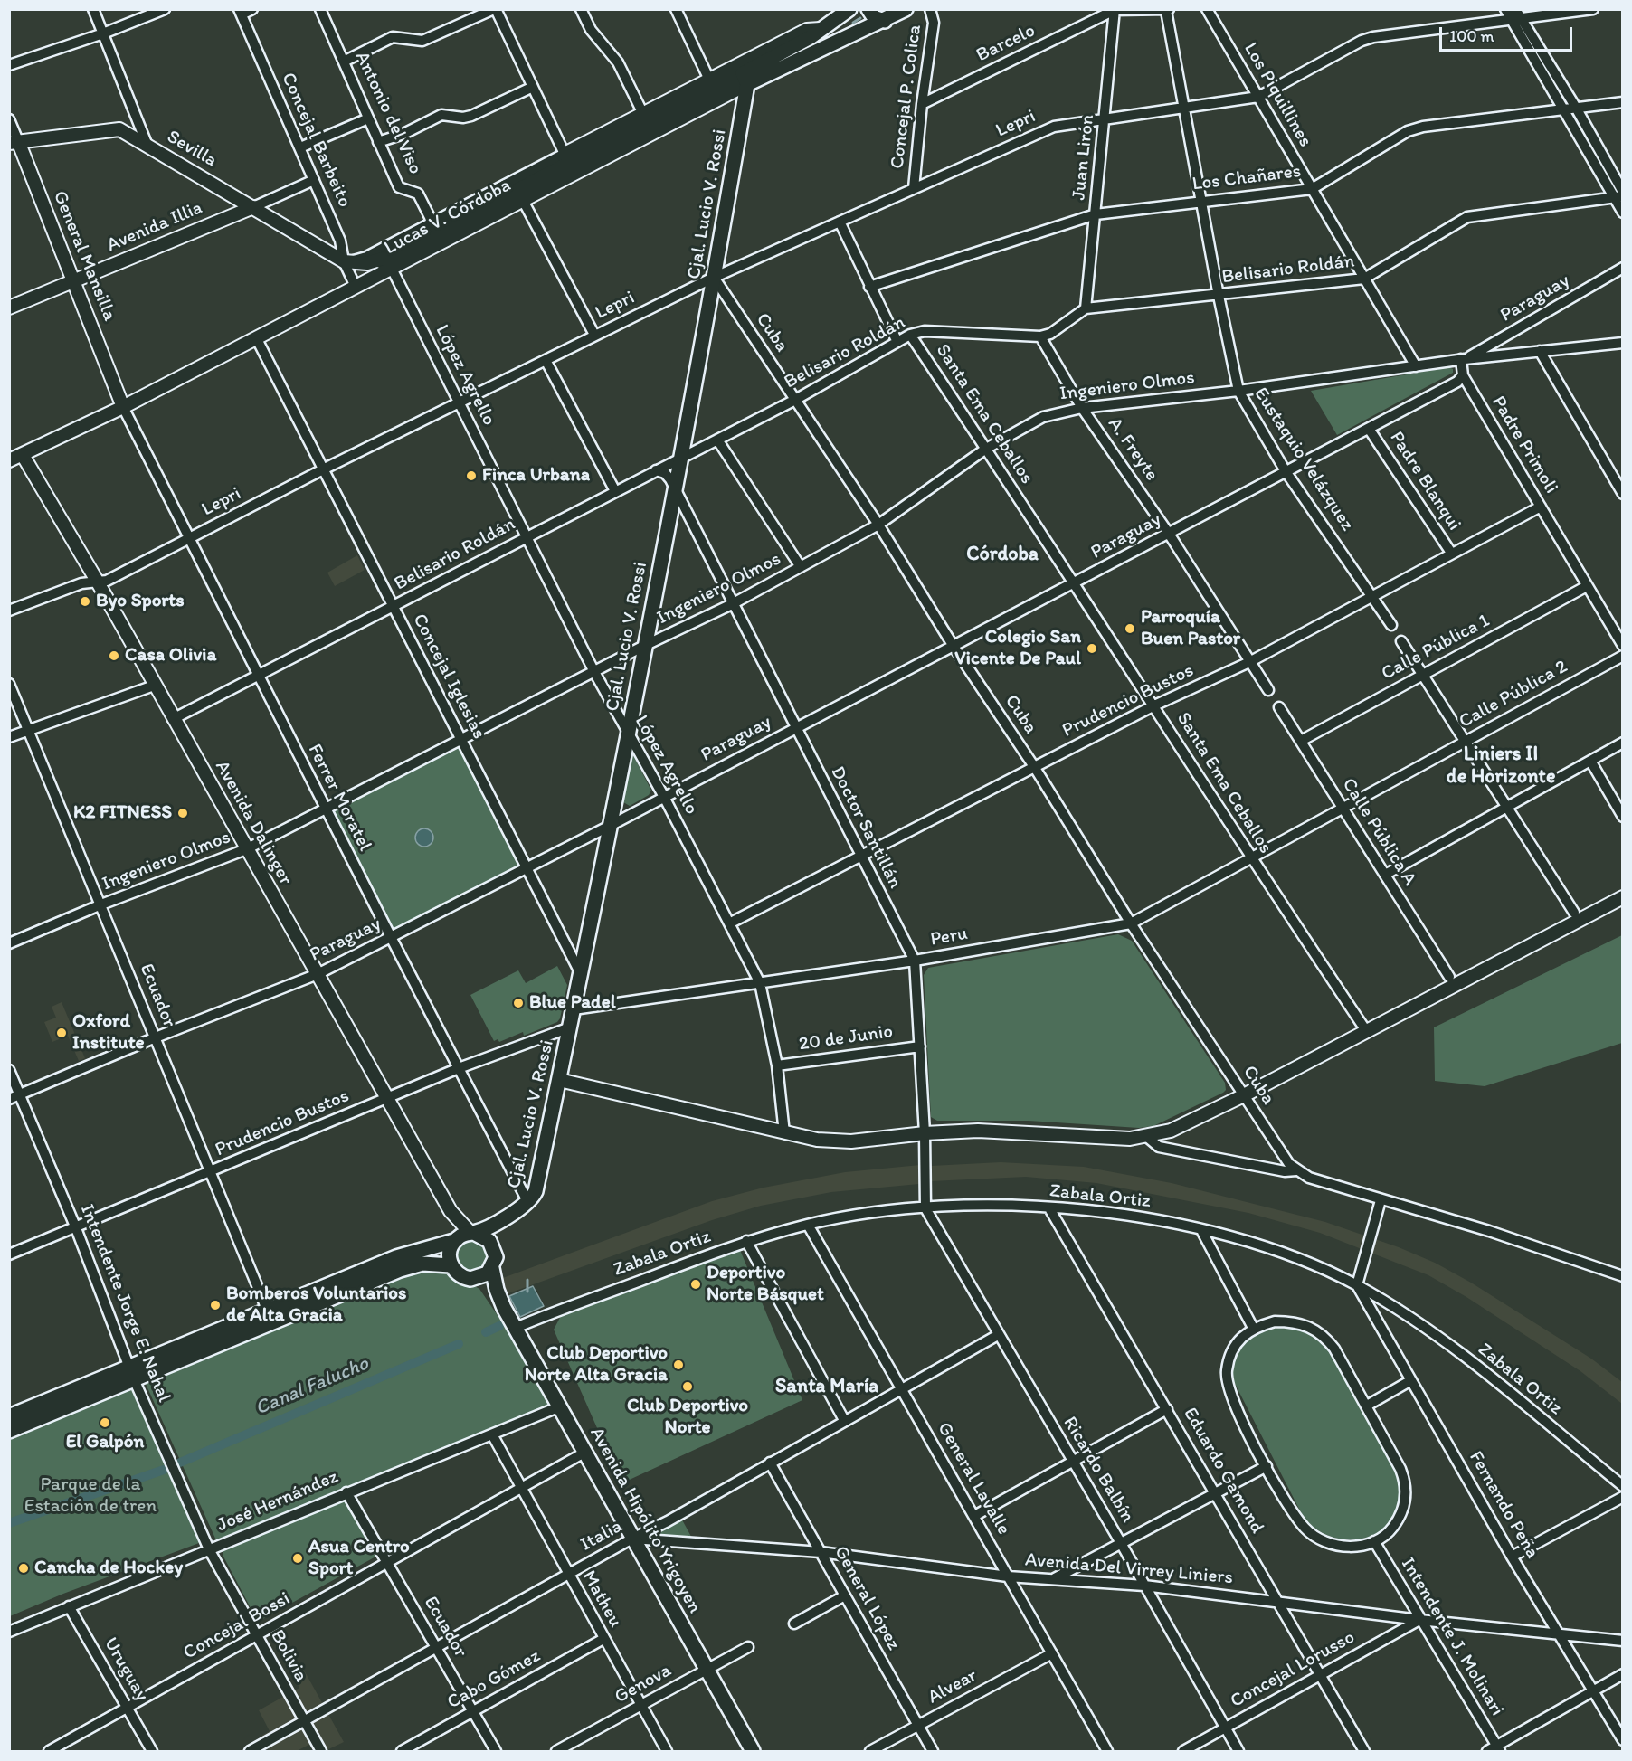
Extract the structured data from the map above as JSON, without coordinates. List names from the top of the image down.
{
  "streets": {
    "main road": ["Cjal. Lucio V. Rossi", "Lucas V. Córdoba", "Avenida Hipólito Yrigoyen"],
    "street": [
      "Barcelo",
      "Los Piquillines",
      "Concejal P. Colica",
      "Antonio del Viso",
      "Lepri",
      "Concejal Barbeito",
      "Sevilla",
      "Juan Lirón",
      "Los Chañares",
      "Avenida Illia",
      "General Mansilla",
      "Belisario Roldán",
      "Paraguay",
      "Cuba",
      "López Agrello",
      "Ingeniero Olmos",
      "Santa Ema Ceballos",
      "Padre Primoli",
      "A. Freyte",
      "Eustaquio Velázquez",
      "Padre Blanqui",
      "Calle Pública 1",
      "Concejal Iglesias",
      "Calle Pública 2",
      "Prudencio Bustos",
      "Ferrer Moratel",
      "Avenida Dalinger",
      "Doctor Santillán",
      "Calle Pública A",
      "Peru",
      "Ecuador",
      "20 de Junio",
      "Zabala Ortiz",
      "Intendente Jorge E. Nahal",
      "Ricardo Balbín",
      "Eduardo Gamond",
      "General Lavalle",
      "José Hernández",
      "Fernando Peña",
      "Italia",
      "Avenida Del Virrey Liniers",
      "General López",
      "Matheu",
      "Concejal Bossi",
      "Intendente J. Molinari",
      "Bolivia",
      "Uruguay",
      "Concejal Lorusso",
      "Cabo Gómez",
      "Genova",
      "Alvear"
    ]
  },
  "crossings": [
    ["Barcelo", "Concejal P. Colica"],
    ["Barcelo", "Juan Lirón"],
    ["Barcelo", "Eustaquio Velázquez"],
    ["Los Piquillines", "Lepri"],
    ["Los Piquillines", "Los Chañares"],
    ["Los Piquillines", "Belisario Roldán"],
    ["Los Piquillines", "Ingeniero Olmos"],
    ["Concejal P. Colica", "Lepri"],
    ["Lepri", "Juan Lirón"],
    ["Lepri", "Cjal. Lucio V. Rossi"],
    ["Lepri", "Cuba"],
    ["Lepri", "López Agrello"],
    ["Lepri", "Eustaquio Velázquez"],
    ["Lepri", "Concejal Iglesias"],
    ["Lepri", "Ferrer Moratel"],
    ["Lepri", "Avenida Dalinger"],
    ["Concejal Barbeito", "Sevilla"],
    ["Concejal Barbeito", "Lucas V. Córdoba"],
    ["Concejal Barbeito", "Avenida Illia"],
    ["Sevilla", "Lucas V. Córdoba"],
    ["Sevilla", "Avenida Illia"],
    ["Juan Lirón", "Los Chañares"],
    ["Juan Lirón", "Belisario Roldán"],
    ["Los Chañares", "Eustaquio Velázquez"],
    ["Cjal. Lucio V. Rossi", "Lucas V. Córdoba"],
    ["Cjal. Lucio V. Rossi", "Belisario Roldán"],
    ["Cjal. Lucio V. Rossi", "Paraguay"],
    ["Cjal. Lucio V. Rossi", "Cuba"],
    ["Cjal. Lucio V. Rossi", "López Agrello"],
    ["Cjal. Lucio V. Rossi", "Ingeniero Olmos"],
    ["Cjal. Lucio V. Rossi", "Concejal Iglesias"],
    ["Cjal. Lucio V. Rossi", "Prudencio Bustos"],
    ["Cjal. Lucio V. Rossi", "Ferrer Moratel"],
    ["Cjal. Lucio V. Rossi", "Doctor Santillán"],
    ["Cjal. Lucio V. Rossi", "Peru"],
    ["Lucas V. Córdoba", "General Mansilla"],
    ["Lucas V. Córdoba", "López Agrello"],
    ["Lucas V. Córdoba", "Concejal Iglesias"],
    ["Lucas V. Córdoba", "Ferrer Moratel"],
    ["Lucas V. Córdoba", "Avenida Dalinger"],
    ["Avenida Illia", "General Mansilla"],
    ["General Mansilla", "Ferrer Moratel"],
    ["Belisario Roldán", "Cuba"],
    ["Belisario Roldán", "López Agrello"],
    ["Belisario Roldán", "Santa Ema Ceballos"],
    ["Belisario Roldán", "A. Freyte"],
    ["Belisario Roldán", "Eustaquio Velázquez"],
    ["Belisario Roldán", "Concejal Iglesias"],
    ["Belisario Roldán", "Ferrer Moratel"],
    ["Belisario Roldán", "Avenida Dalinger"],
    ["Belisario Roldán", "Doctor Santillán"],
    ["Paraguay", "Cuba"],
    ["Paraguay", "López Agrello"],
    ["Paraguay", "Ingeniero Olmos"],
    ["Paraguay", "Santa Ema Ceballos"],
    ["Paraguay", "Padre Primoli"],
    ["Paraguay", "A. Freyte"],
    ["Paraguay", "Eustaquio Velázquez"],
    ["Paraguay", "Padre Blanqui"],
    ["Paraguay", "Concejal Iglesias"],
    ["Paraguay", "Ferrer Moratel"],
    ["Paraguay", "Avenida Dalinger"],
    ["Paraguay", "Doctor Santillán"],
    ["Paraguay", "Ecuador"],
    ["Paraguay", "Intendente Jorge E. Nahal"],
    ["Cuba", "Ingeniero Olmos"],
    ["Cuba", "Prudencio Bustos"],
    ["Cuba", "Peru"],
    ["López Agrello", "Ingeniero Olmos"],
    ["López Agrello", "Prudencio Bustos"],
    ["López Agrello", "Peru"],
    ["López Agrello", "20 de Junio"],
    ["Ingeniero Olmos", "Santa Ema Ceballos"],
    ["Ingeniero Olmos", "Padre Primoli"],
    ["Ingeniero Olmos", "A. Freyte"],
    ["Ingeniero Olmos", "Eustaquio Velázquez"],
    ["Ingeniero Olmos", "Concejal Iglesias"],
    ["Ingeniero Olmos", "Ferrer Moratel"],
    ["Ingeniero Olmos", "Avenida Dalinger"],
    ["Ingeniero Olmos", "Doctor Santillán"],
    ["Ingeniero Olmos", "Ecuador"],
    ["Santa Ema Ceballos", "Prudencio Bustos"],
    ["Santa Ema Ceballos", "Peru"],
    ["Padre Primoli", "Calle Pública 1"],
    ["Padre Primoli", "Prudencio Bustos"],
    ["A. Freyte", "Prudencio Bustos"],
    ["Eustaquio Velázquez", "Prudencio Bustos"],
    ["Padre Blanqui", "Prudencio Bustos"],
    ["Calle Pública 1", "Calle Pública A"],
    ["Calle Pública 2", "Calle Pública A"],
    ["Calle Pública 2", "Peru"],
    ["Prudencio Bustos", "Ferrer Moratel"],
    ["Prudencio Bustos", "Avenida Dalinger"],
    ["Prudencio Bustos", "Doctor Santillán"],
    ["Prudencio Bustos", "Ecuador"],
    ["Prudencio Bustos", "Intendente Jorge E. Nahal"],
    ["Avenida Dalinger", "Avenida Hipólito Yrigoyen"],
    ["Doctor Santillán", "Peru"],
    ["Doctor Santillán", "20 de Junio"],
    ["Doctor Santillán", "Zabala Ortiz"],
    ["Doctor Santillán", "Ricardo Balbín"],
    ["Ecuador", "José Hernández"],
    ["Ecuador", "Italia"],
    ["Ecuador", "Concejal Bossi"],
    ["Ecuador", "Cabo Gómez"],
    ["Zabala Ortiz", "Ricardo Balbín"],
    ["Zabala Ortiz", "Eduardo Gamond"],
    ["Zabala Ortiz", "General Lavalle"],
    ["Zabala Ortiz", "Fernando Peña"],
    ["Zabala Ortiz", "Avenida Hipólito Yrigoyen"],
    ["Intendente Jorge E. Nahal", "José Hernández"],
    ["Intendente Jorge E. Nahal", "Bolivia"],
    ["Ricardo Balbín", "Italia"],
    ["Ricardo Balbín", "Avenida Del Virrey Liniers"],
    ["Ricardo Balbín", "Concejal Lorusso"],
    ["Eduardo Gamond", "Avenida Del Virrey Liniers"],
    ["Eduardo Gamond", "Concejal Lorusso"],
    ["General Lavalle", "Italia"],
    ["General Lavalle", "Avenida Del Virrey Liniers"],
    ["General Lavalle", "Alvear"],
    ["José Hernández", "Avenida Hipólito Yrigoyen"],
    ["José Hernández", "Matheu"],
    ["José Hernández", "Bolivia"],
    ["José Hernández", "Uruguay"],
    ["Fernando Peña", "Avenida Del Virrey Liniers"],
    ["Avenida Hipólito Yrigoyen", "Italia"],
    ["Avenida Hipólito Yrigoyen", "Avenida Del Virrey Liniers"],
    ["Avenida Hipólito Yrigoyen", "Concejal Bossi"],
    ["Avenida Hipólito Yrigoyen", "Genova"],
    ["Italia", "Avenida Del Virrey Liniers"],
    ["Italia", "General López"],
    ["Italia", "Matheu"],
    ["Italia", "Bolivia"],
    ["Avenida Del Virrey Liniers", "General López"],
    ["Avenida Del Virrey Liniers", "Intendente J. Molinari"],
    ["Avenida Del Virrey Liniers", "Concejal Lorusso"],
    ["General López", "Alvear"],
    ["Matheu", "Concejal Bossi"],
    ["Matheu", "Cabo Gómez"],
    ["Matheu", "Genova"],
    ["Concejal Bossi", "Bolivia"],
    ["Concejal Bossi", "Uruguay"],
    ["Intendente J. Molinari", "Concejal Lorusso"]
  ],
  "districts": ["Córdoba", "Liniers II de Horizonte", "Santa María"],
  "water": ["Canal Falucho"],
  "parks": ["Parque de la Estación de tren"],
  "places": [
    "Finca Urbana",
    "Byo Sports",
    "Parroquía Buen Pastor",
    "Colegio San Vicente De Paul",
    "Casa Olivia",
    "K2 FITNESS",
    "Blue Padel",
    "Oxford Institute",
    "Deportivo Norte Básquet",
    "Bomberos Voluntarios de Alta Gracia",
    "Club Deportivo Norte Alta Gracia",
    "Club Deportivo Norte",
    "El Galpón",
    "Asua Centro Sport",
    "Cancha de Hockey"
  ],
  "scale_bar": "100 m"
}
